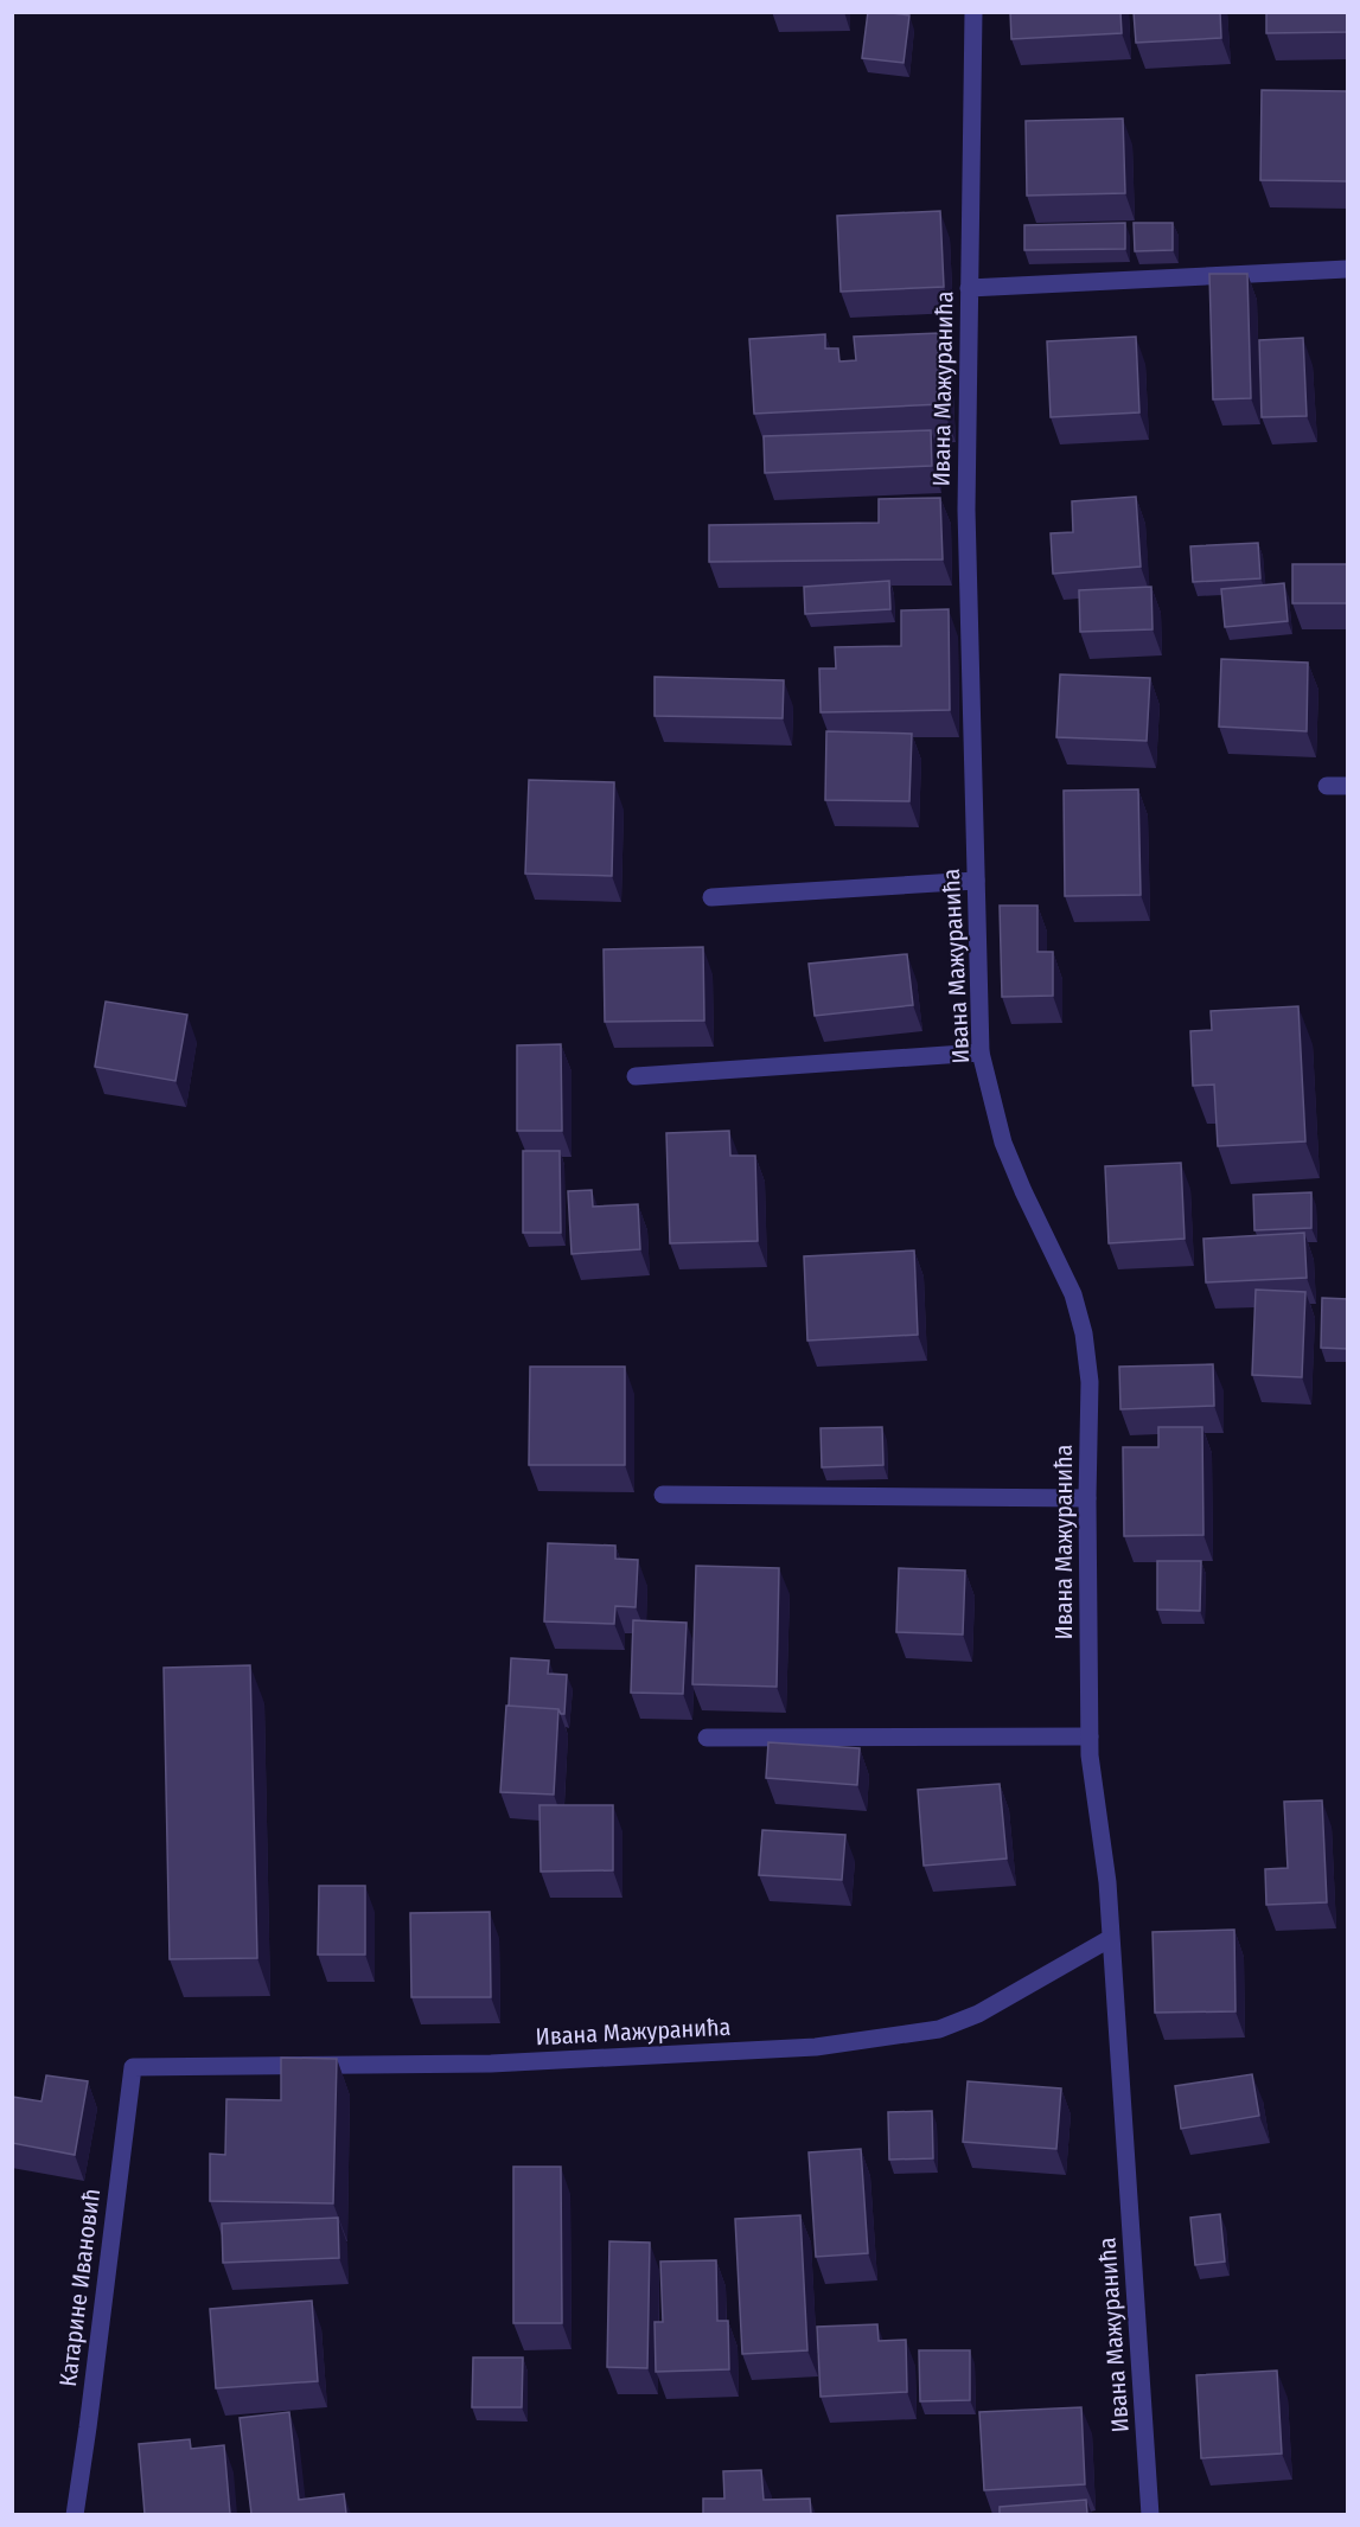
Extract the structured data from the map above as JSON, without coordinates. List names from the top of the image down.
{
  "streets": {
    "street": ["Ивана Мажуранића", "Катарине Ивановић"]
  },
  "crossings": [
    ["Ивана Мажуранића", "Катарине Ивановић"]
  ]
}
